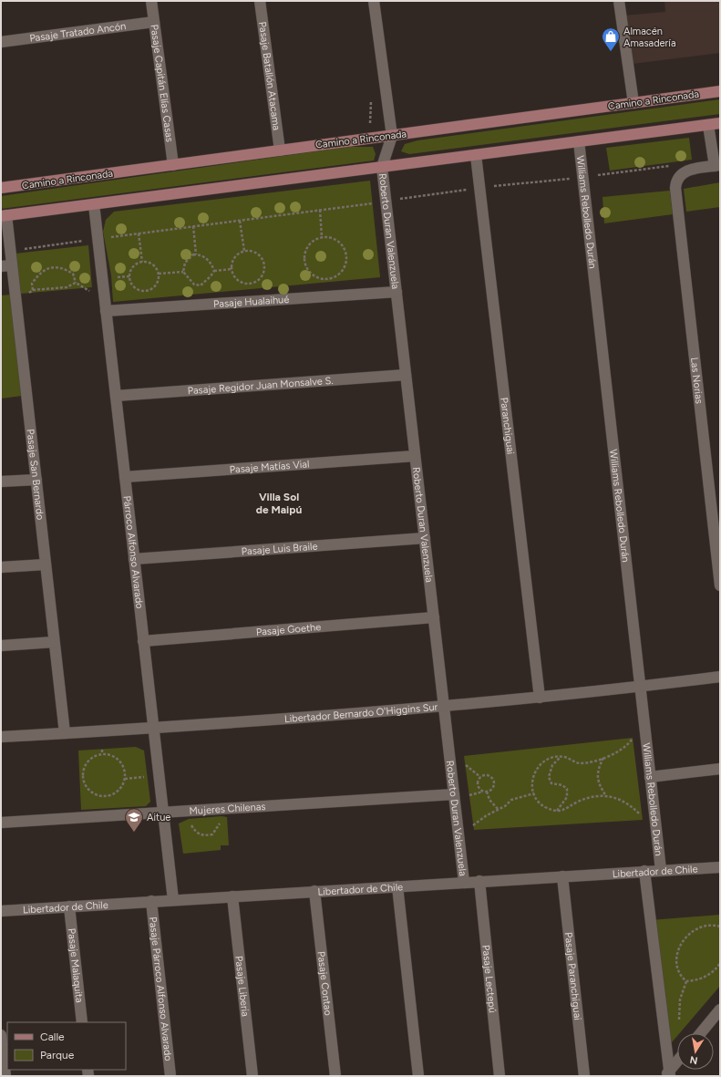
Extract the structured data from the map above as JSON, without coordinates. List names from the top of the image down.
{
  "streets": {
    "main road": ["Camino a Rinconada"],
    "street": [
      "Pasaje Tratado Ancón",
      "Pasaje Batallón Atacama",
      "Pasaje Capitán Elías Casas",
      "Williams Rebolledo Durán",
      "Roberto Duran Valenzuela",
      "Pasaje Hualaihué",
      "Las Norias",
      "Pasaje Regidor Juan Monsalve S.",
      "Paranchiguai",
      "Pasaje Matías Vial",
      "Pasaje San Bernardo",
      "Pasaje Luis Braile",
      "Párroco Alfonso Alvarado",
      "Pasaje Goethe",
      "Libertador Bernardo O'Higgins Sur",
      "Mujeres Chilenas",
      "Libertador de Chile",
      "Pasaje Malaquita",
      "Pasaje Paranchiguai",
      "Pasaje Lectepú",
      "Pasaje Contao",
      "Pasaje Liberia",
      "Pasaje Párroco Alfonso Alvarado"
    ]
  },
  "crossings": [
    ["Pasaje Tratado Ancón", "Pasaje Capitán Elías Casas"],
    ["Pasaje Batallón Atacama", "Camino a Rinconada"],
    ["Pasaje Capitán Elías Casas", "Camino a Rinconada"],
    ["Williams Rebolledo Durán", "Libertador Bernardo O'Higgins Sur"],
    ["Williams Rebolledo Durán", "Libertador de Chile"],
    ["Roberto Duran Valenzuela", "Pasaje Hualaihué"],
    ["Roberto Duran Valenzuela", "Pasaje Regidor Juan Monsalve S."],
    ["Roberto Duran Valenzuela", "Pasaje Matías Vial"],
    ["Roberto Duran Valenzuela", "Pasaje Luis Braile"],
    ["Roberto Duran Valenzuela", "Pasaje Goethe"],
    ["Roberto Duran Valenzuela", "Libertador Bernardo O'Higgins Sur"],
    ["Roberto Duran Valenzuela", "Mujeres Chilenas"],
    ["Roberto Duran Valenzuela", "Libertador de Chile"],
    ["Pasaje Hualaihué", "Párroco Alfonso Alvarado"],
    ["Pasaje Regidor Juan Monsalve S.", "Párroco Alfonso Alvarado"],
    ["Paranchiguai", "Libertador Bernardo O'Higgins Sur"],
    ["Pasaje Matías Vial", "Párroco Alfonso Alvarado"],
    ["Pasaje San Bernardo", "Libertador Bernardo O'Higgins Sur"],
    ["Pasaje Luis Braile", "Párroco Alfonso Alvarado"],
    ["Párroco Alfonso Alvarado", "Pasaje Goethe"],
    ["Párroco Alfonso Alvarado", "Libertador Bernardo O'Higgins Sur"],
    ["Párroco Alfonso Alvarado", "Mujeres Chilenas"],
    ["Párroco Alfonso Alvarado", "Libertador de Chile"],
    ["Libertador de Chile", "Pasaje Malaquita"],
    ["Libertador de Chile", "Pasaje Paranchiguai"],
    ["Libertador de Chile", "Pasaje Lectepú"],
    ["Libertador de Chile", "Pasaje Contao"],
    ["Libertador de Chile", "Pasaje Liberia"],
    ["Libertador de Chile", "Pasaje Párroco Alfonso Alvarado"]
  ],
  "districts": ["Villa Sol de Maipú"],
  "places": {
    "shop": ["Almacén Amasadería"],
    "school or university": ["Aitue"]
  },
  "legend": ["Calle", "Parque"],
  "north": "bottom"
}
